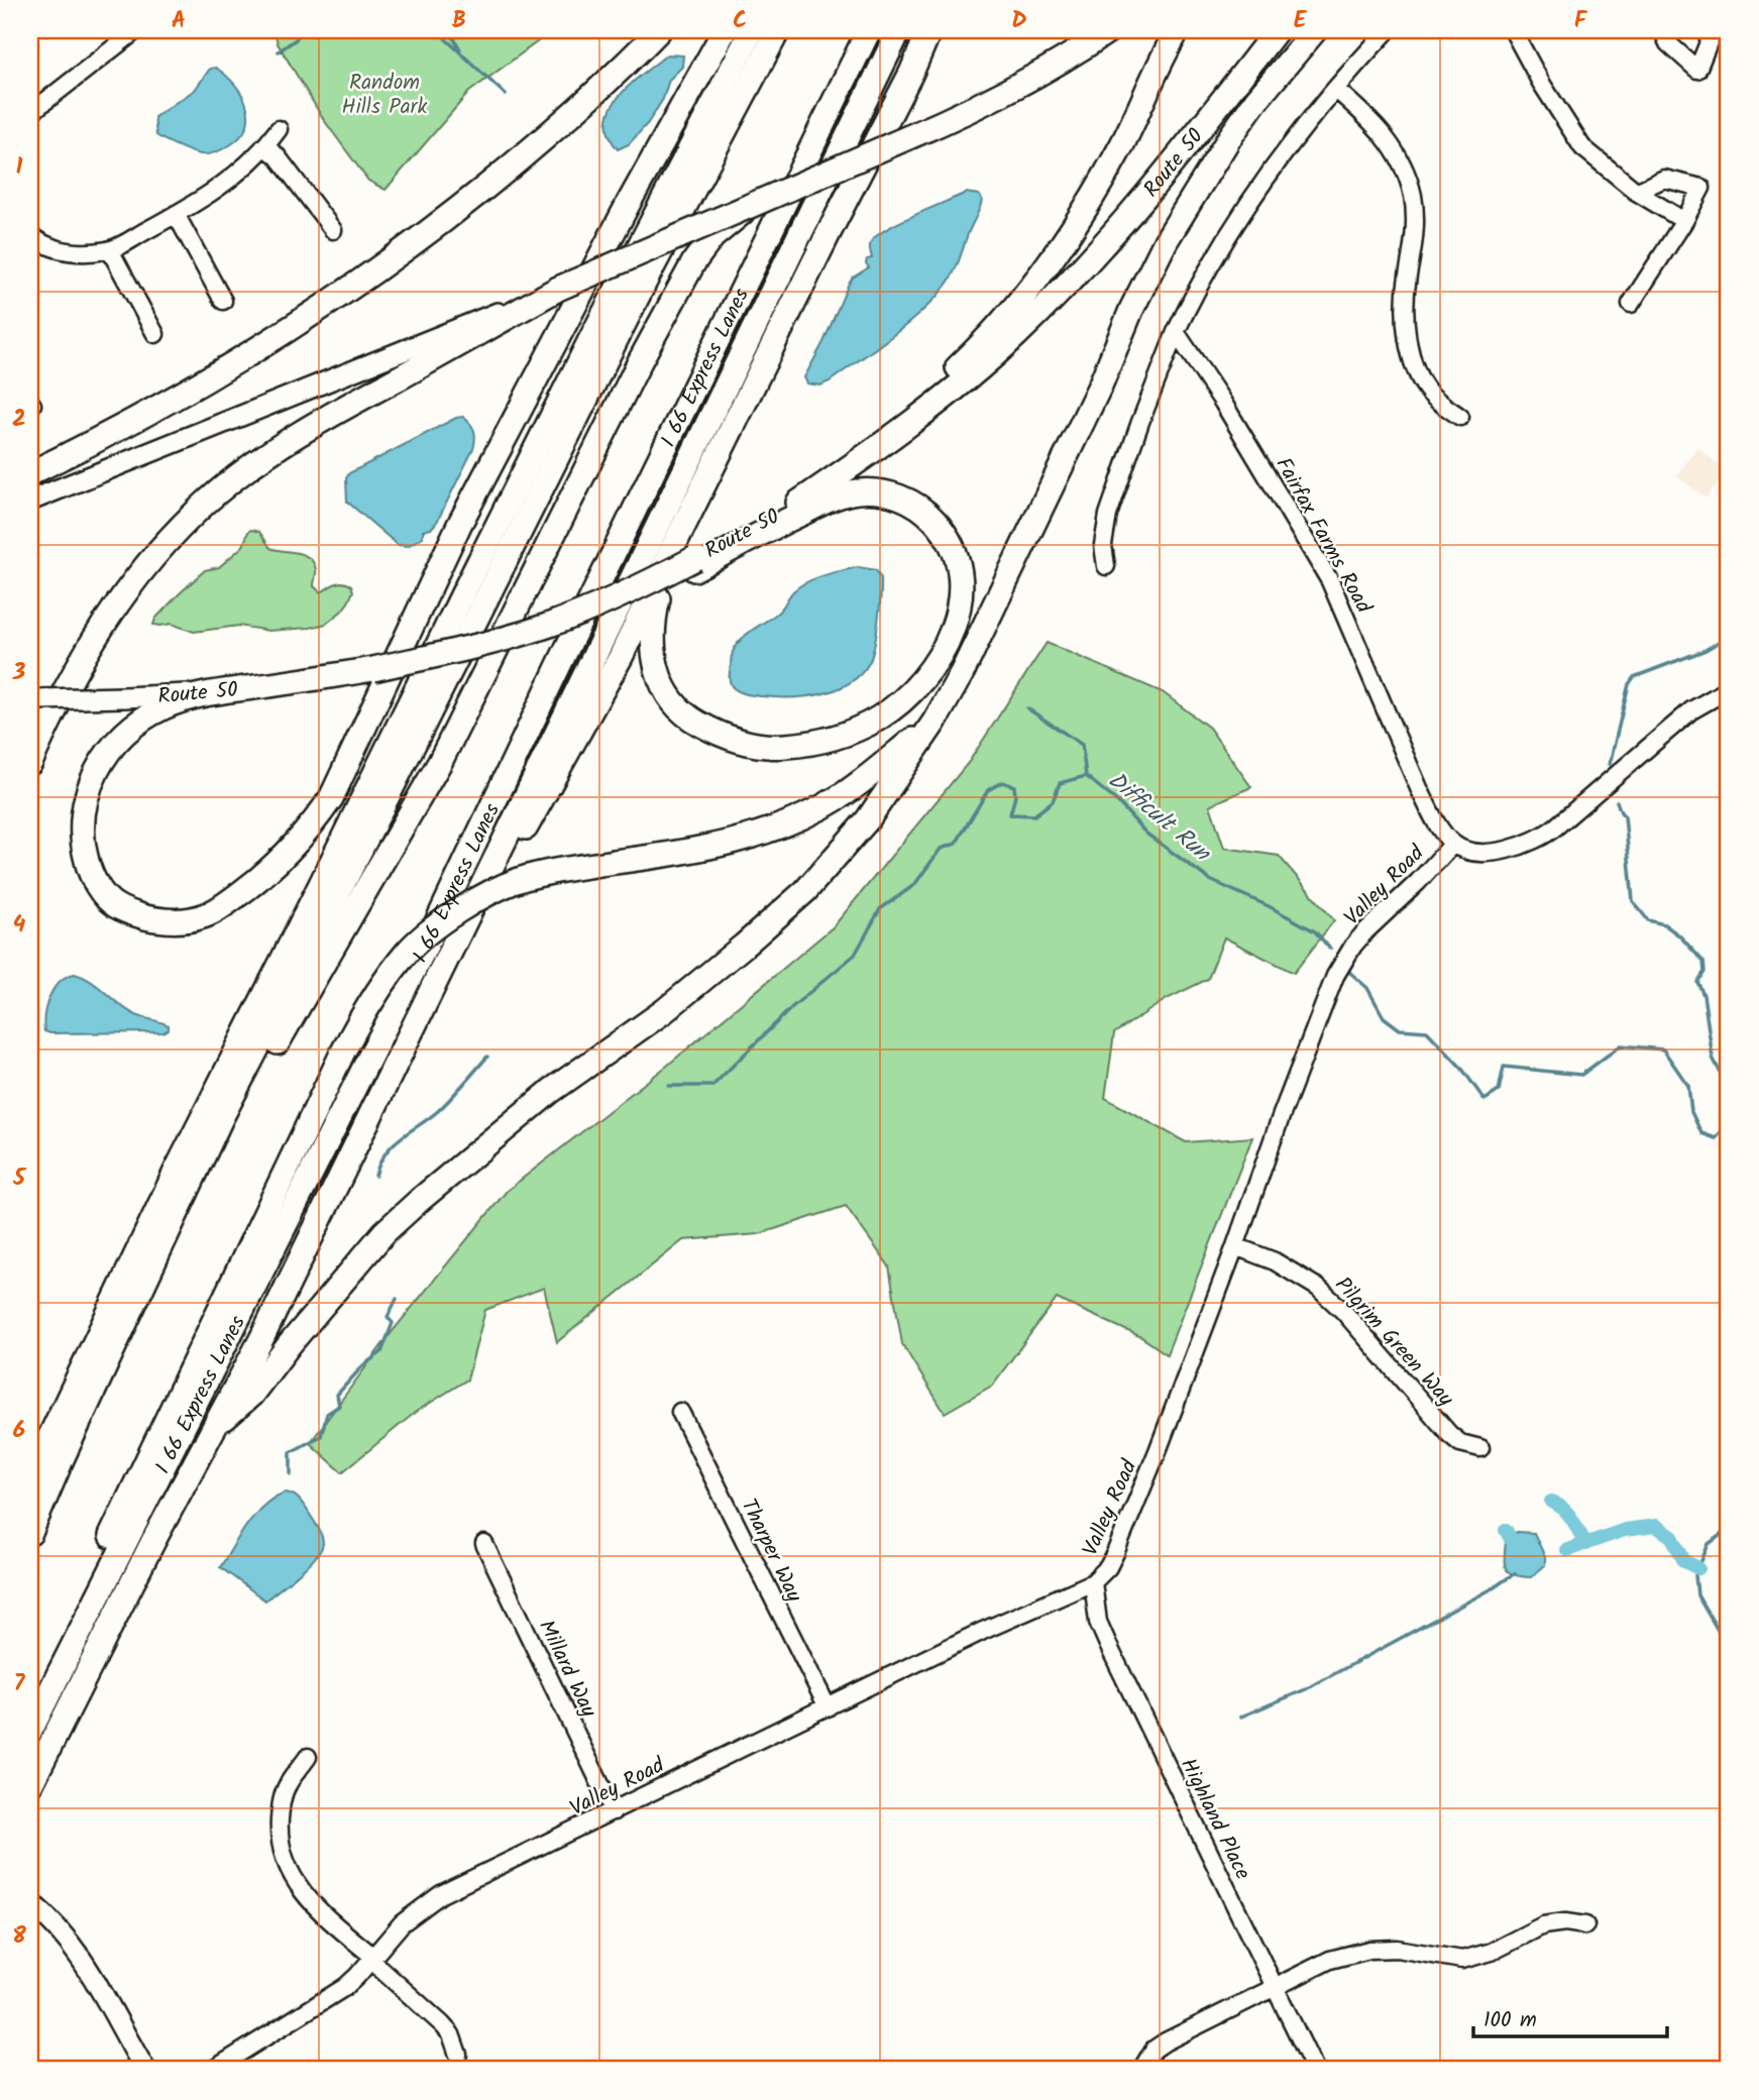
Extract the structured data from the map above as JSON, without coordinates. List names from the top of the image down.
{
  "streets": {
    "highway": ["Route 50", "I 66 Express Lanes"],
    "street": [
      "Fairfax Farms Road",
      "Valley Road",
      "Pilgrim Green Way",
      "Tharper Way",
      "Millard Way",
      "Highland Place"
    ]
  },
  "crossings": [
    ["Fairfax Farms Road", "Valley Road"],
    ["Valley Road", "Pilgrim Green Way"],
    ["Valley Road", "Tharper Way"],
    ["Valley Road", "Millard Way"],
    ["Valley Road", "Highland Place"]
  ],
  "water": ["Difficult Run"],
  "parks": ["Random Hills Park"],
  "scale_bar": "100 m",
  "grid": {
    "columns": [
      "A",
      "B",
      "C",
      "D",
      "E",
      "F"
    ],
    "rows": [
      "1",
      "2",
      "3",
      "4",
      "5",
      "6",
      "7",
      "8"
    ]
  }
}
